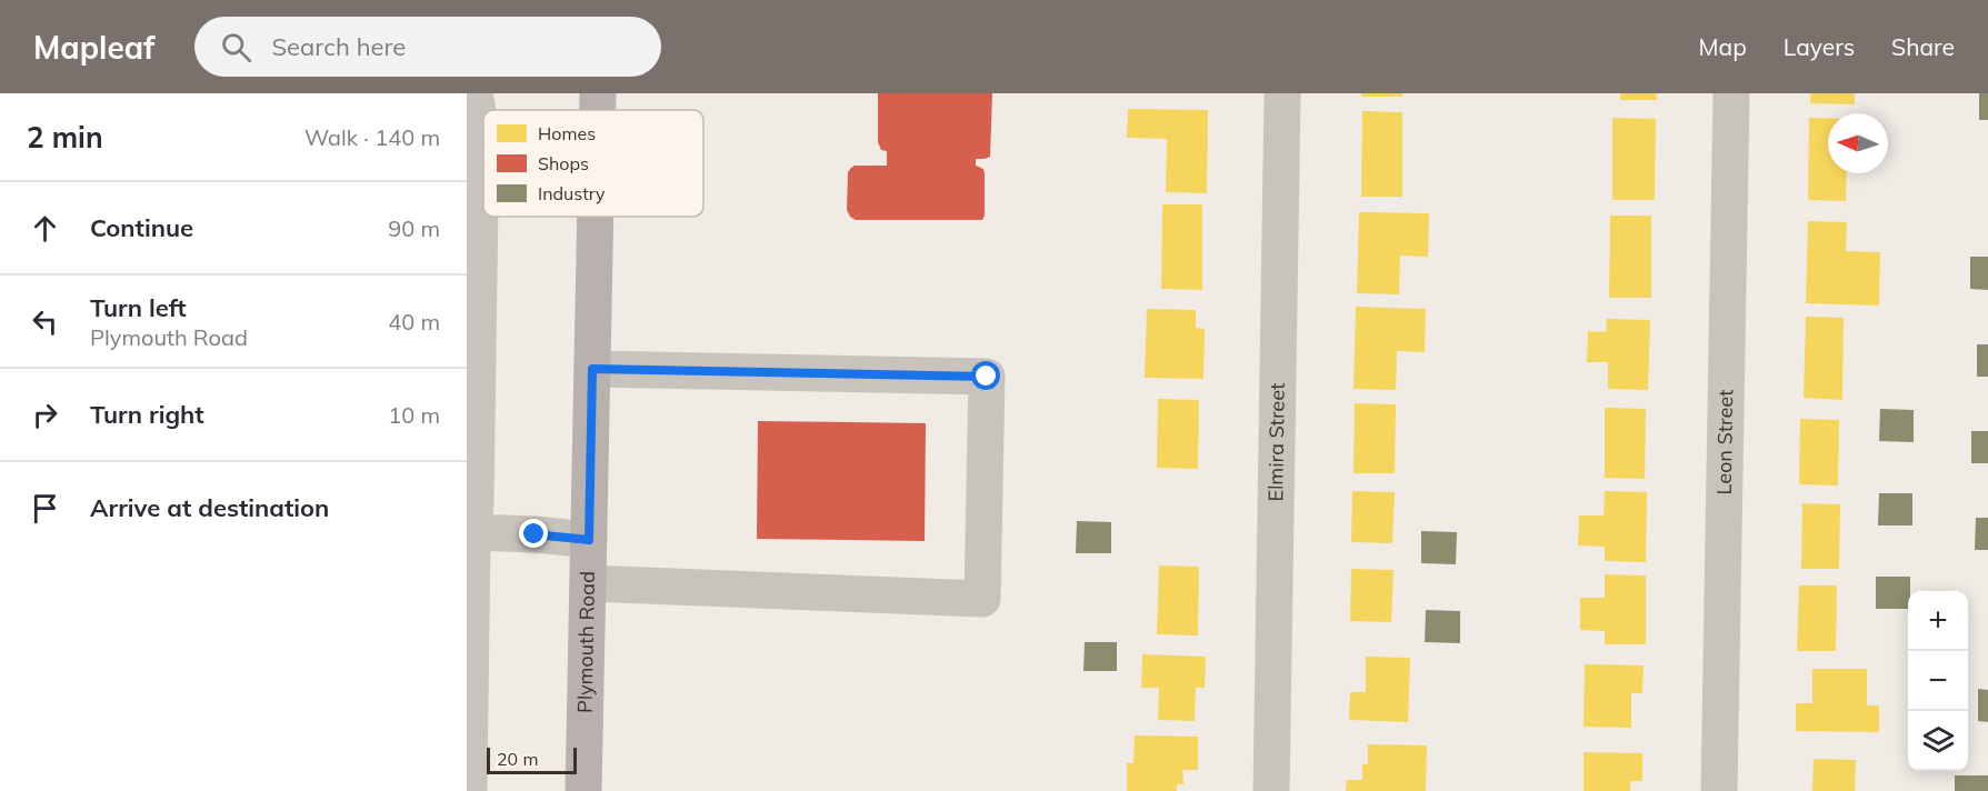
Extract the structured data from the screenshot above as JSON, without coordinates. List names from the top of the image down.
{
  "streets": {
    "main road": ["Plymouth Road"],
    "street": ["Elmira Street", "Leon Street"]
  },
  "legend": ["Homes", "Shops", "Industry"],
  "scale_bar": "20 m",
  "north": "left",
  "page": {
    "header": "Mapleaf",
    "search": "Search here",
    "nav": ["Map", "Layers", "Share"],
    "heading": ["2 min", "Walk · 140 m"],
    "list": [
      ["Continue", "90 m"],
      ["Turn left", "Plymouth Road", "40 m"],
      ["Turn right", "10 m"],
      "Arrive at destination"
    ],
    "map_buttons": ["+", "−"],
    "scale": "20 m"
  }
}
